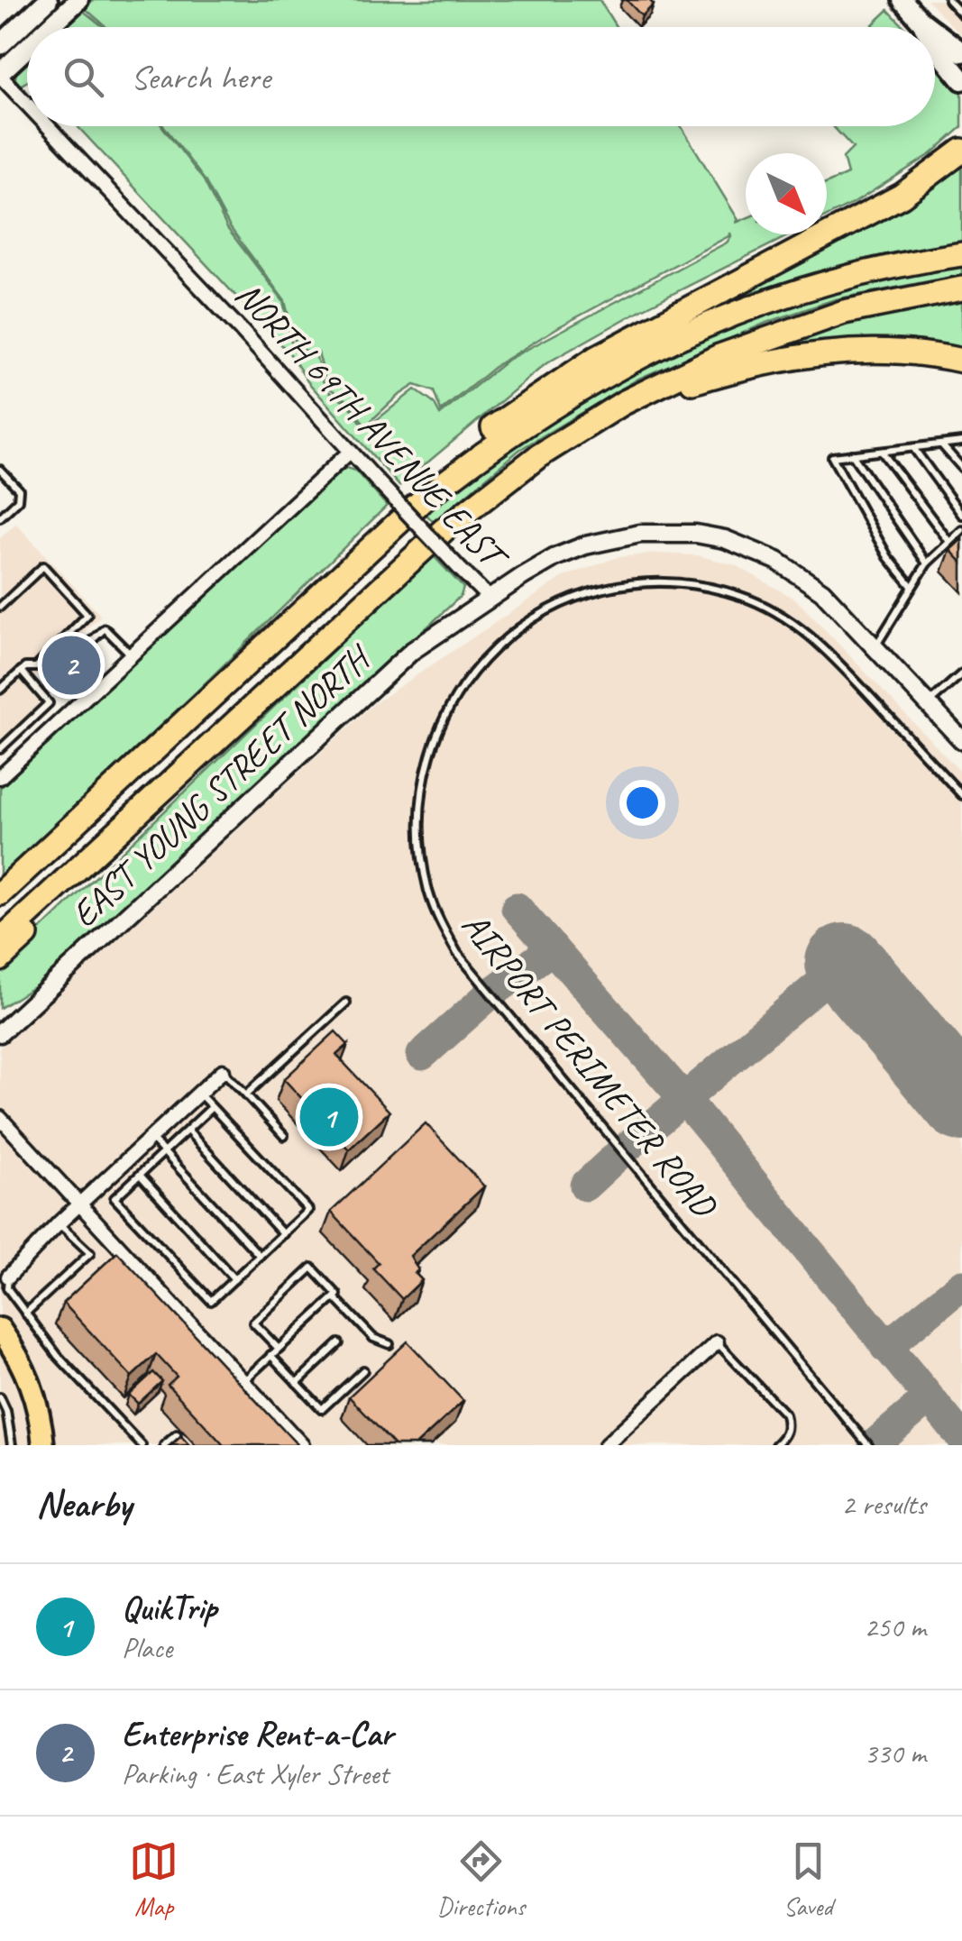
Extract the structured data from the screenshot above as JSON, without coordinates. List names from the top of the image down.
{
  "streets": {
    "street": ["NORTH 69TH AVENUE EAST", "EAST YOUNG STREET NORTH"],
    "lane": ["AIRPORT PERIMETER ROAD"]
  },
  "crossings": [
    ["NORTH 69TH AVENUE EAST", "EAST YOUNG STREET NORTH"]
  ],
  "north": "bottom right",
  "page": {
    "search": "Search here",
    "pins": ["2", "1"],
    "heading": ["Nearby", "2 results"],
    "list": [
      {
        "mark": "1",
        "name": "QuikTrip",
        "note": "Place",
        "value": "250 m"
      },
      {
        "mark": "2",
        "name": "Enterprise Rent-a-Car",
        "note": "Parking · East Xyler Street",
        "value": "330 m"
      }
    ],
    "nav": ["Map", "Directions", "Saved"]
  }
}
